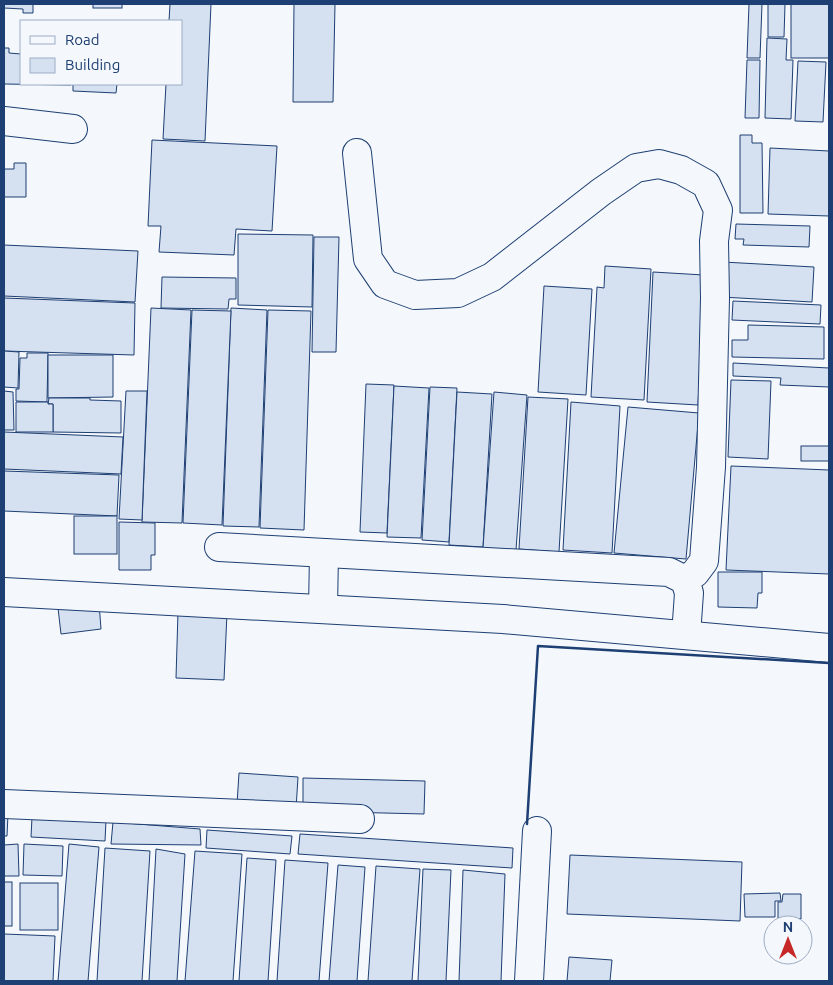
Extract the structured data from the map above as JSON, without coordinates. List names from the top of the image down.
{
  "legend": ["Road", "Building"],
  "north": "top"
}
